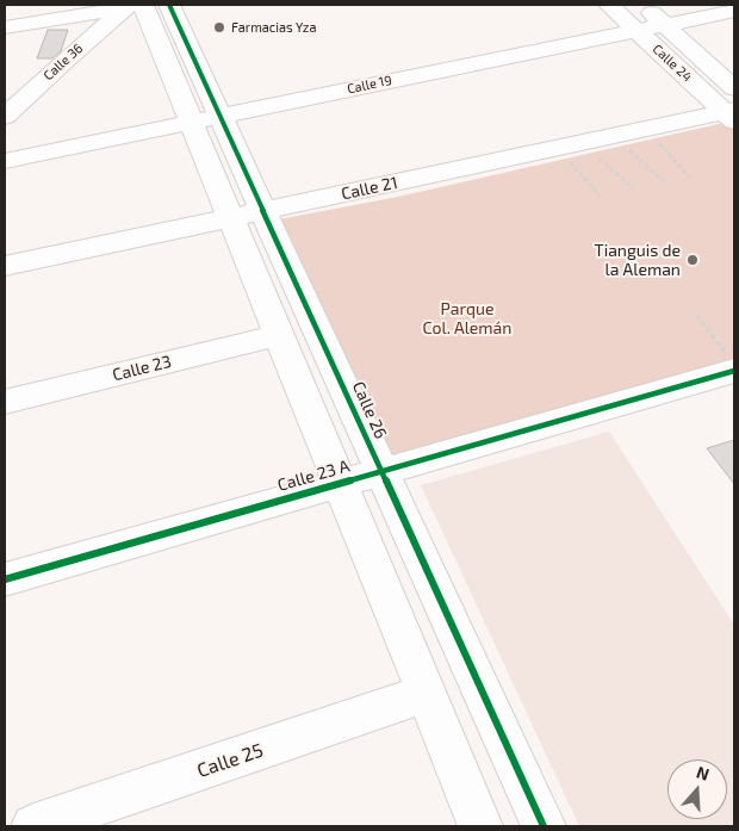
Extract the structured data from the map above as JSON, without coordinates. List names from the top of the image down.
{
  "streets": {
    "street": [
      "Calle 36",
      "Calle 24",
      "Calle 19",
      "Calle 21",
      "Calle 23",
      "Calle 26",
      "Calle 23 A",
      "Calle 25"
    ]
  },
  "crossings": [
    ["Calle 36", "Calle 26"],
    ["Calle 24", "Calle 19"],
    ["Calle 24", "Calle 21"],
    ["Calle 19", "Calle 26"],
    ["Calle 21", "Calle 26"],
    ["Calle 23", "Calle 26"],
    ["Calle 26", "Calle 23 A"],
    ["Calle 26", "Calle 25"]
  ],
  "parks": ["Parque Col. Alemán"],
  "places": ["Farmacias Yza", "Tianguis de la Aleman"],
  "north": "top"
}
